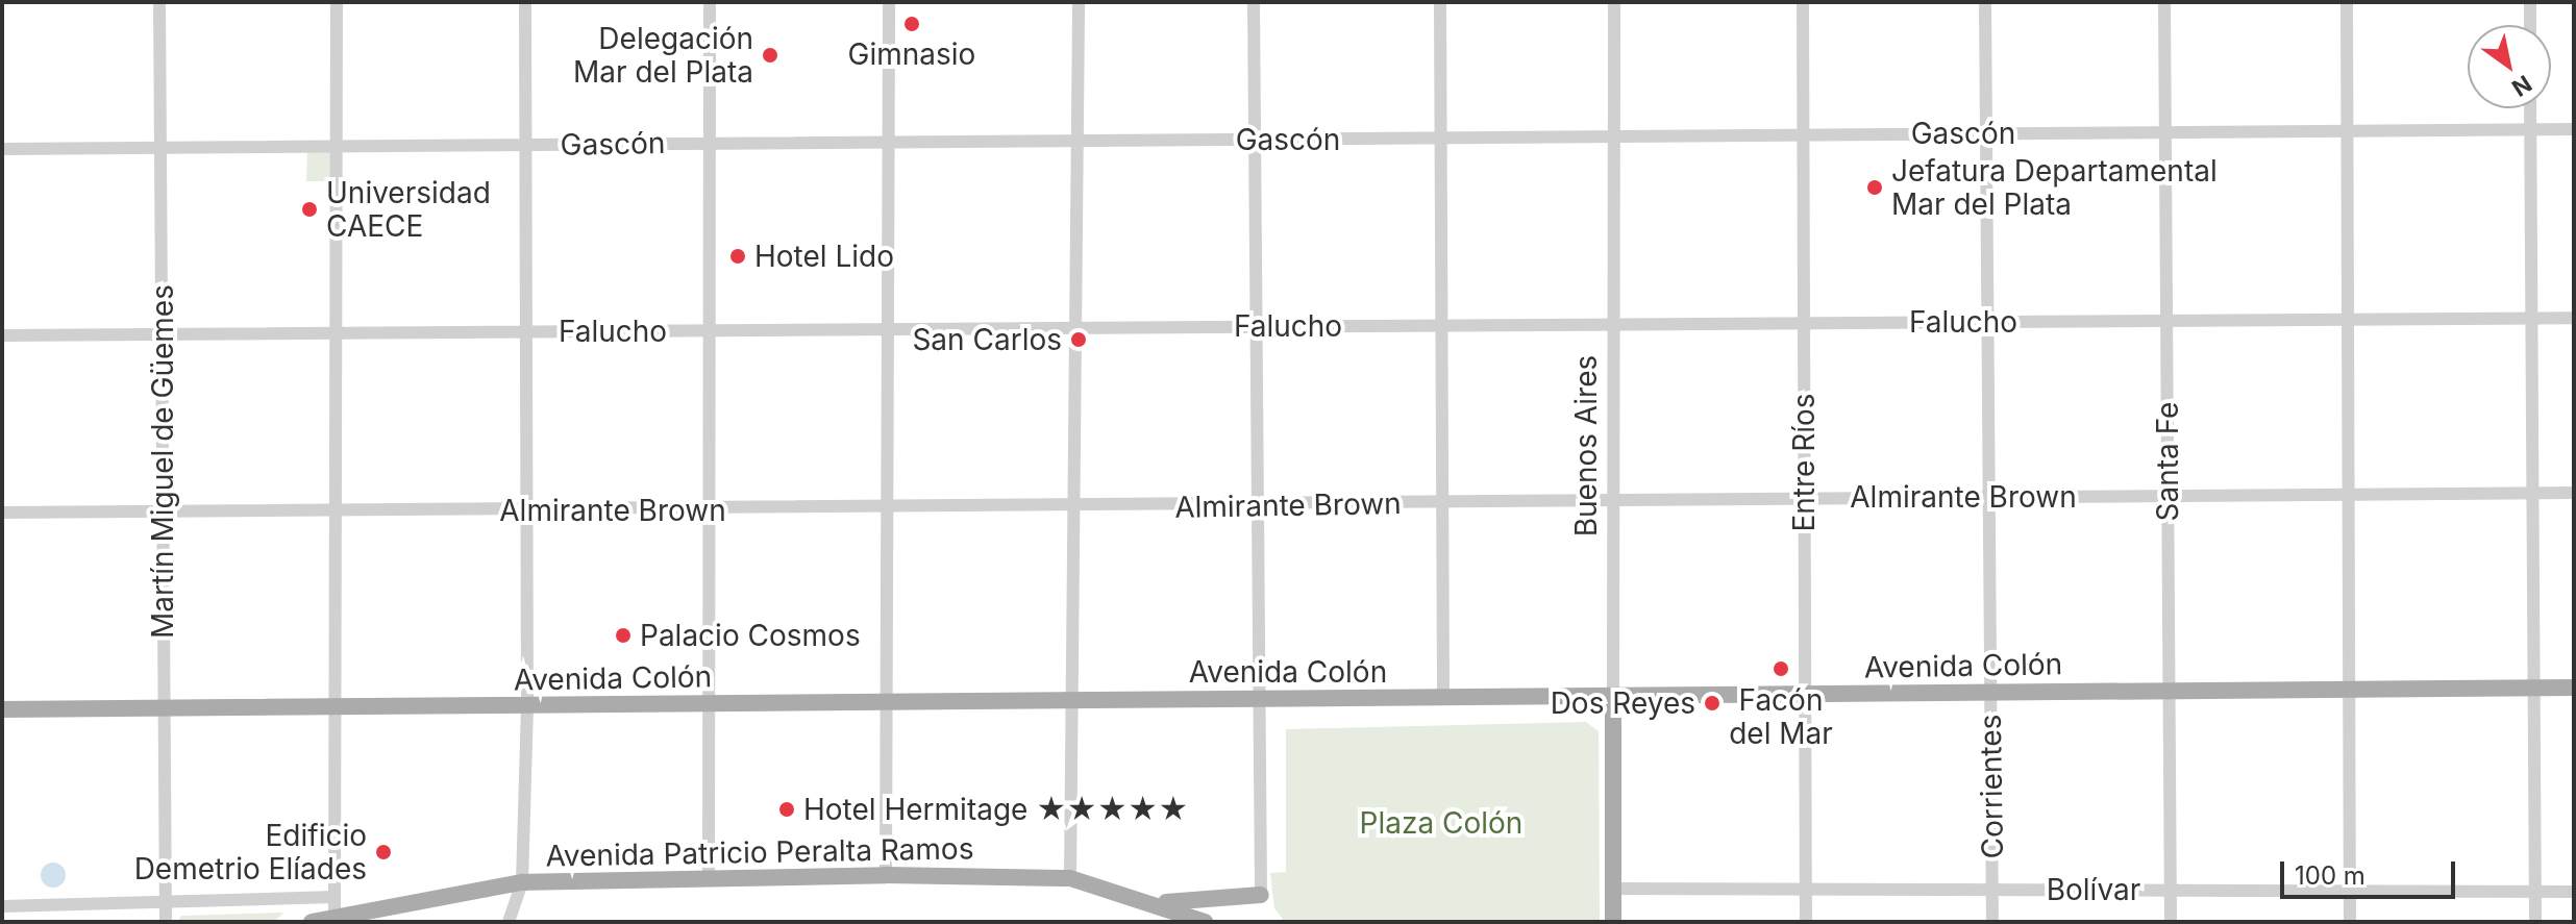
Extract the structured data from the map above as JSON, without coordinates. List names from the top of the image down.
{
  "streets": {
    "main road": ["Buenos Aires", "Avenida Colón", "Avenida Patricio Peralta Ramos"],
    "street": [
      "Gascón",
      "Falucho",
      "Martín Miguel de Güemes",
      "Santa Fe",
      "Entre Ríos",
      "Almirante Brown",
      "Corrientes",
      "Bolívar"
    ]
  },
  "crossings": [
    ["Gascón", "Buenos Aires"],
    ["Gascón", "Martín Miguel de Güemes"],
    ["Gascón", "Santa Fe"],
    ["Gascón", "Entre Ríos"],
    ["Gascón", "Corrientes"],
    ["Falucho", "Buenos Aires"],
    ["Falucho", "Martín Miguel de Güemes"],
    ["Falucho", "Santa Fe"],
    ["Falucho", "Entre Ríos"],
    ["Falucho", "Corrientes"],
    ["Buenos Aires", "Almirante Brown"],
    ["Buenos Aires", "Avenida Colón"],
    ["Buenos Aires", "Bolívar"],
    ["Martín Miguel de Güemes", "Almirante Brown"],
    ["Martín Miguel de Güemes", "Avenida Colón"],
    ["Santa Fe", "Almirante Brown"],
    ["Santa Fe", "Avenida Colón"],
    ["Santa Fe", "Bolívar"],
    ["Entre Ríos", "Almirante Brown"],
    ["Entre Ríos", "Avenida Colón"],
    ["Entre Ríos", "Bolívar"],
    ["Almirante Brown", "Corrientes"],
    ["Avenida Colón", "Corrientes"],
    ["Corrientes", "Bolívar"]
  ],
  "parks": ["Plaza Colón"],
  "places": [
    "Gimnasio",
    "Delegación Mar del Plata",
    "Jefatura Departamental Mar del Plata",
    "Universidad CAECE",
    "Hotel Lido",
    "San Carlos",
    "Palacio Cosmos",
    "Facón del Mar",
    "Dos Reyes",
    "Hotel Hermitage ★★★★★",
    "Edificio Demetrio Elíades"
  ],
  "scale_bar": "100 m",
  "north": "bottom right"
}
